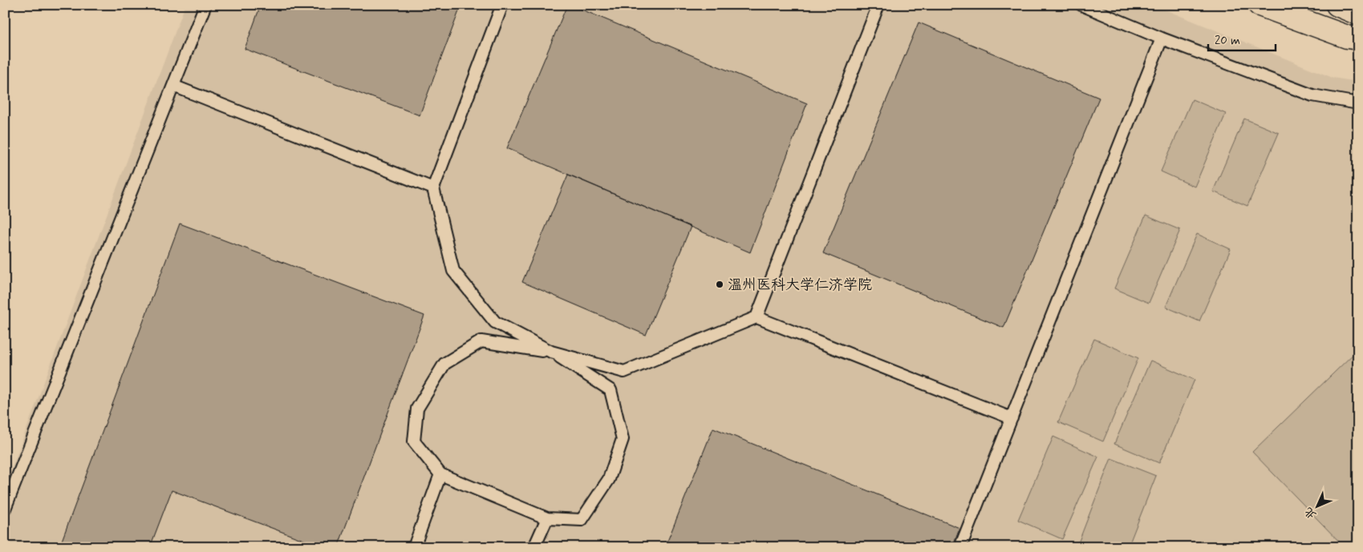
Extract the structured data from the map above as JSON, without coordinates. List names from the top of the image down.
{
  "places": ["温州医科大学仁济学院"],
  "scale_bar": "20 m",
  "north": "bottom left"
}
